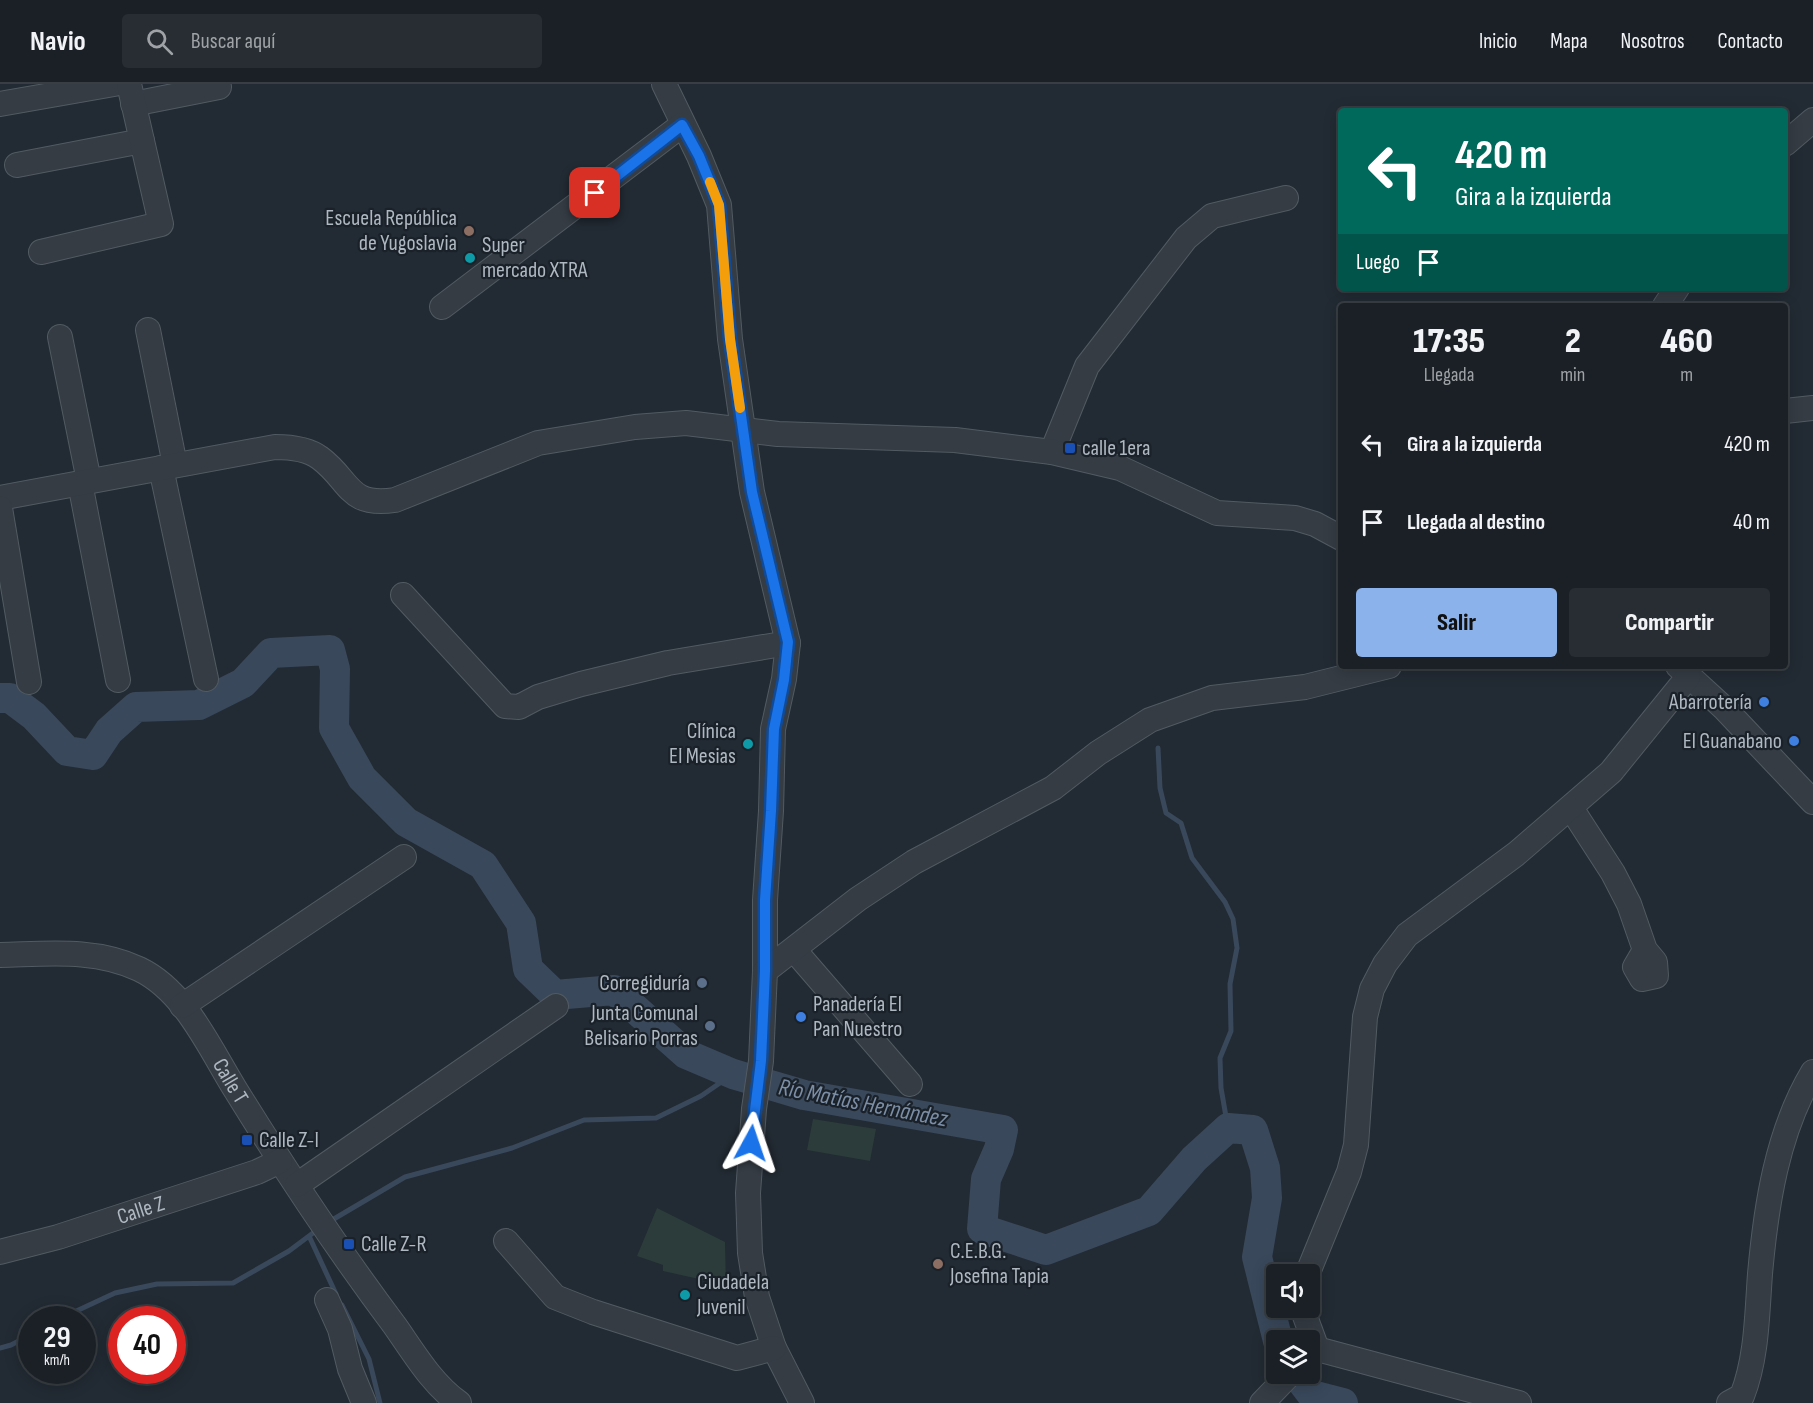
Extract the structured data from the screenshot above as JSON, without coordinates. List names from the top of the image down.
{
  "streets": {
    "street": ["Calle T", "Calle Z"]
  },
  "crossings": [
    ["Calle T", "Calle Z"]
  ],
  "water": ["Río Matías Hernández"],
  "places": {
    "other": [
      "Escuela República de Yugoslavia",
      "Super mercado XTRA",
      "Abarrotería",
      "El Guanabano",
      "Clínica El Mesias",
      "Corregiduría",
      "Panadería El Pan Nuestro",
      "Junta Comunal Belisario Porras",
      "C.E.B.G. Josefina Tapia",
      "Ciudadela Juvenil"
    ],
    "transit": ["calle 1era", "Calle Z-I", "Calle Z-R"]
  },
  "page": {
    "header": "Navio",
    "search": "Buscar aquí",
    "nav": [
      "Inicio",
      "Mapa",
      "Nosotros",
      "Contacto"
    ],
    "turn": ["420 m", "Gira a la izquierda"],
    "then": "Luego",
    "eta": [
      "17:35",
      "Llegada",
      "2",
      "min",
      "460",
      "m"
    ],
    "list": [
      {
        "name": "Gira a la izquierda",
        "value": "420 m"
      },
      {
        "name": "Llegada al destino",
        "value": "40 m"
      }
    ],
    "buttons": ["Salir", "Compartir"],
    "speed": "29 km/h",
    "limit": "40"
  }
}
